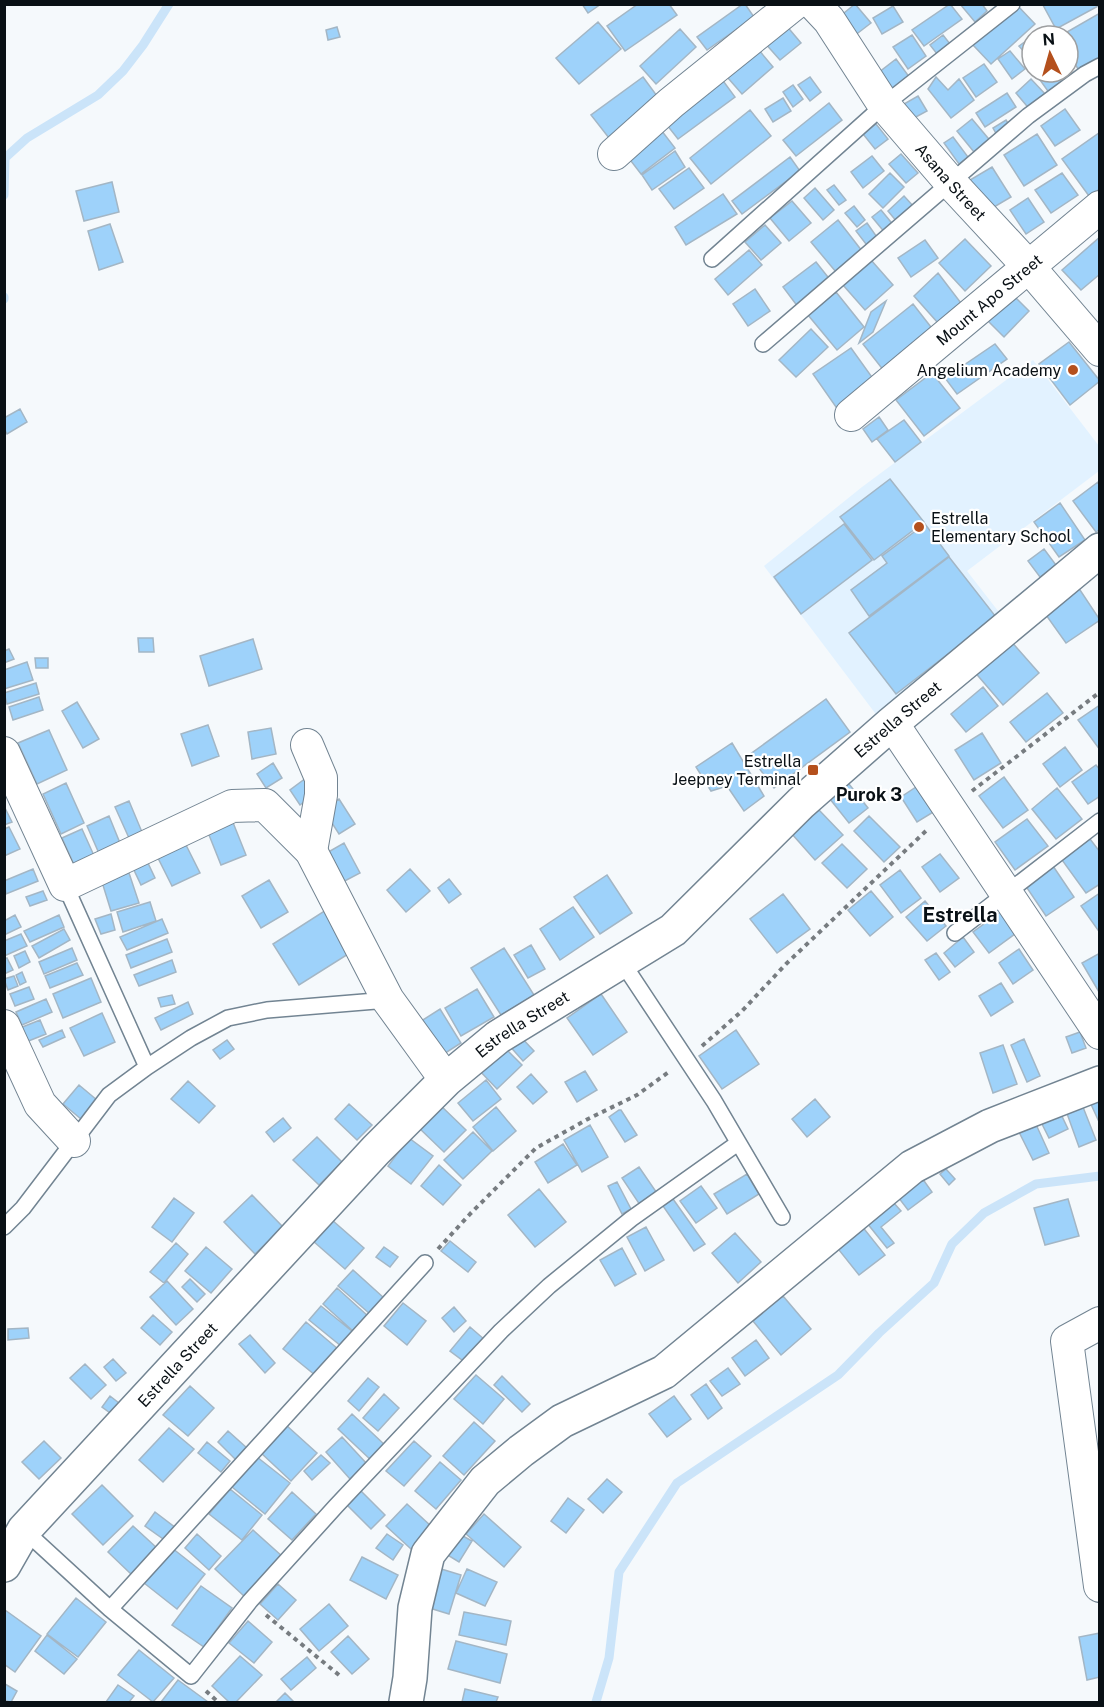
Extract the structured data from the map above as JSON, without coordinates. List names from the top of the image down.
{
  "streets": {
    "street": ["Asana Street", "Mount Apo Street", "Estrella Street"]
  },
  "crossings": [
    ["Asana Street", "Mount Apo Street"]
  ],
  "districts": ["Purok 3", "Estrella"],
  "places": {
    "other": ["Angelium Academy", "Estrella Elementary School"],
    "transit": ["Estrella Jeepney Terminal"]
  },
  "north": "top"
}
